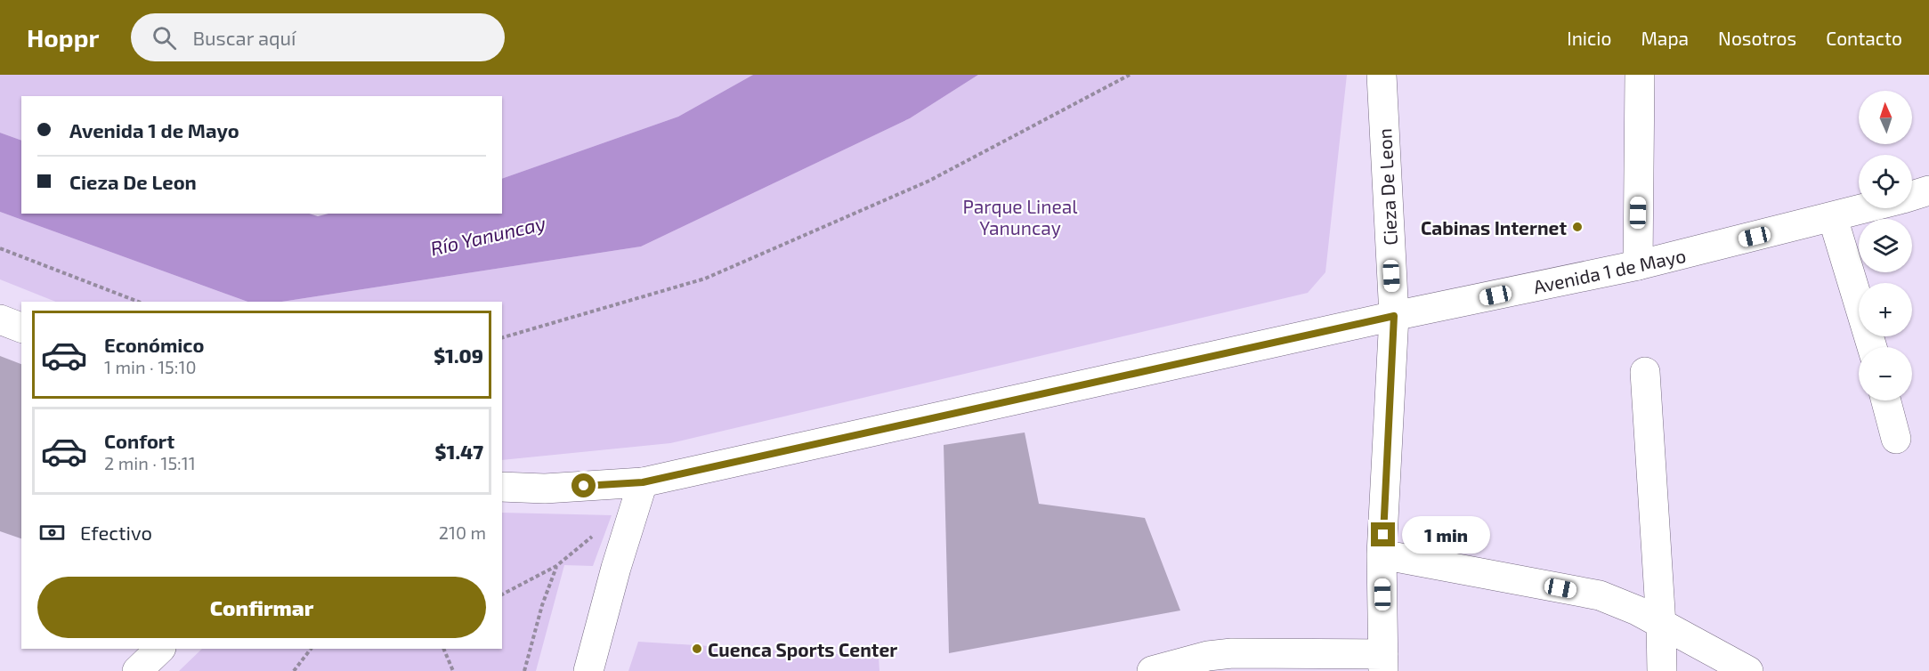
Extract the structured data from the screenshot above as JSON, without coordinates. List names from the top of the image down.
{
  "streets": {
    "street": ["Cieza De Leon", "Avenida 1 de Mayo"]
  },
  "crossings": [
    ["Cieza De Leon", "Avenida 1 de Mayo"]
  ],
  "water": ["Río Yanuncay"],
  "parks": ["Parque Lineal Yanuncay"],
  "places": ["Cabinas Internet", "Cuenca Sports Center"],
  "north": "top",
  "page": {
    "header": "Hoppr",
    "search": "Buscar aquí",
    "nav": [
      "Inicio",
      "Mapa",
      "Nosotros",
      "Contacto"
    ],
    "map_buttons": ["+", "−"],
    "banner": ["Avenida 1 de Mayo", "Cieza De Leon"],
    "list": [
      {
        "name": "Económico",
        "note": "1 min · 15:10",
        "value": "$1.09"
      },
      {
        "name": "Confort",
        "note": "2 min · 15:11",
        "value": "$1.47"
      }
    ],
    "pay": ["Efectivo", "210 m"],
    "bubble": "1 min",
    "buttons": "Confirmar"
  }
}
